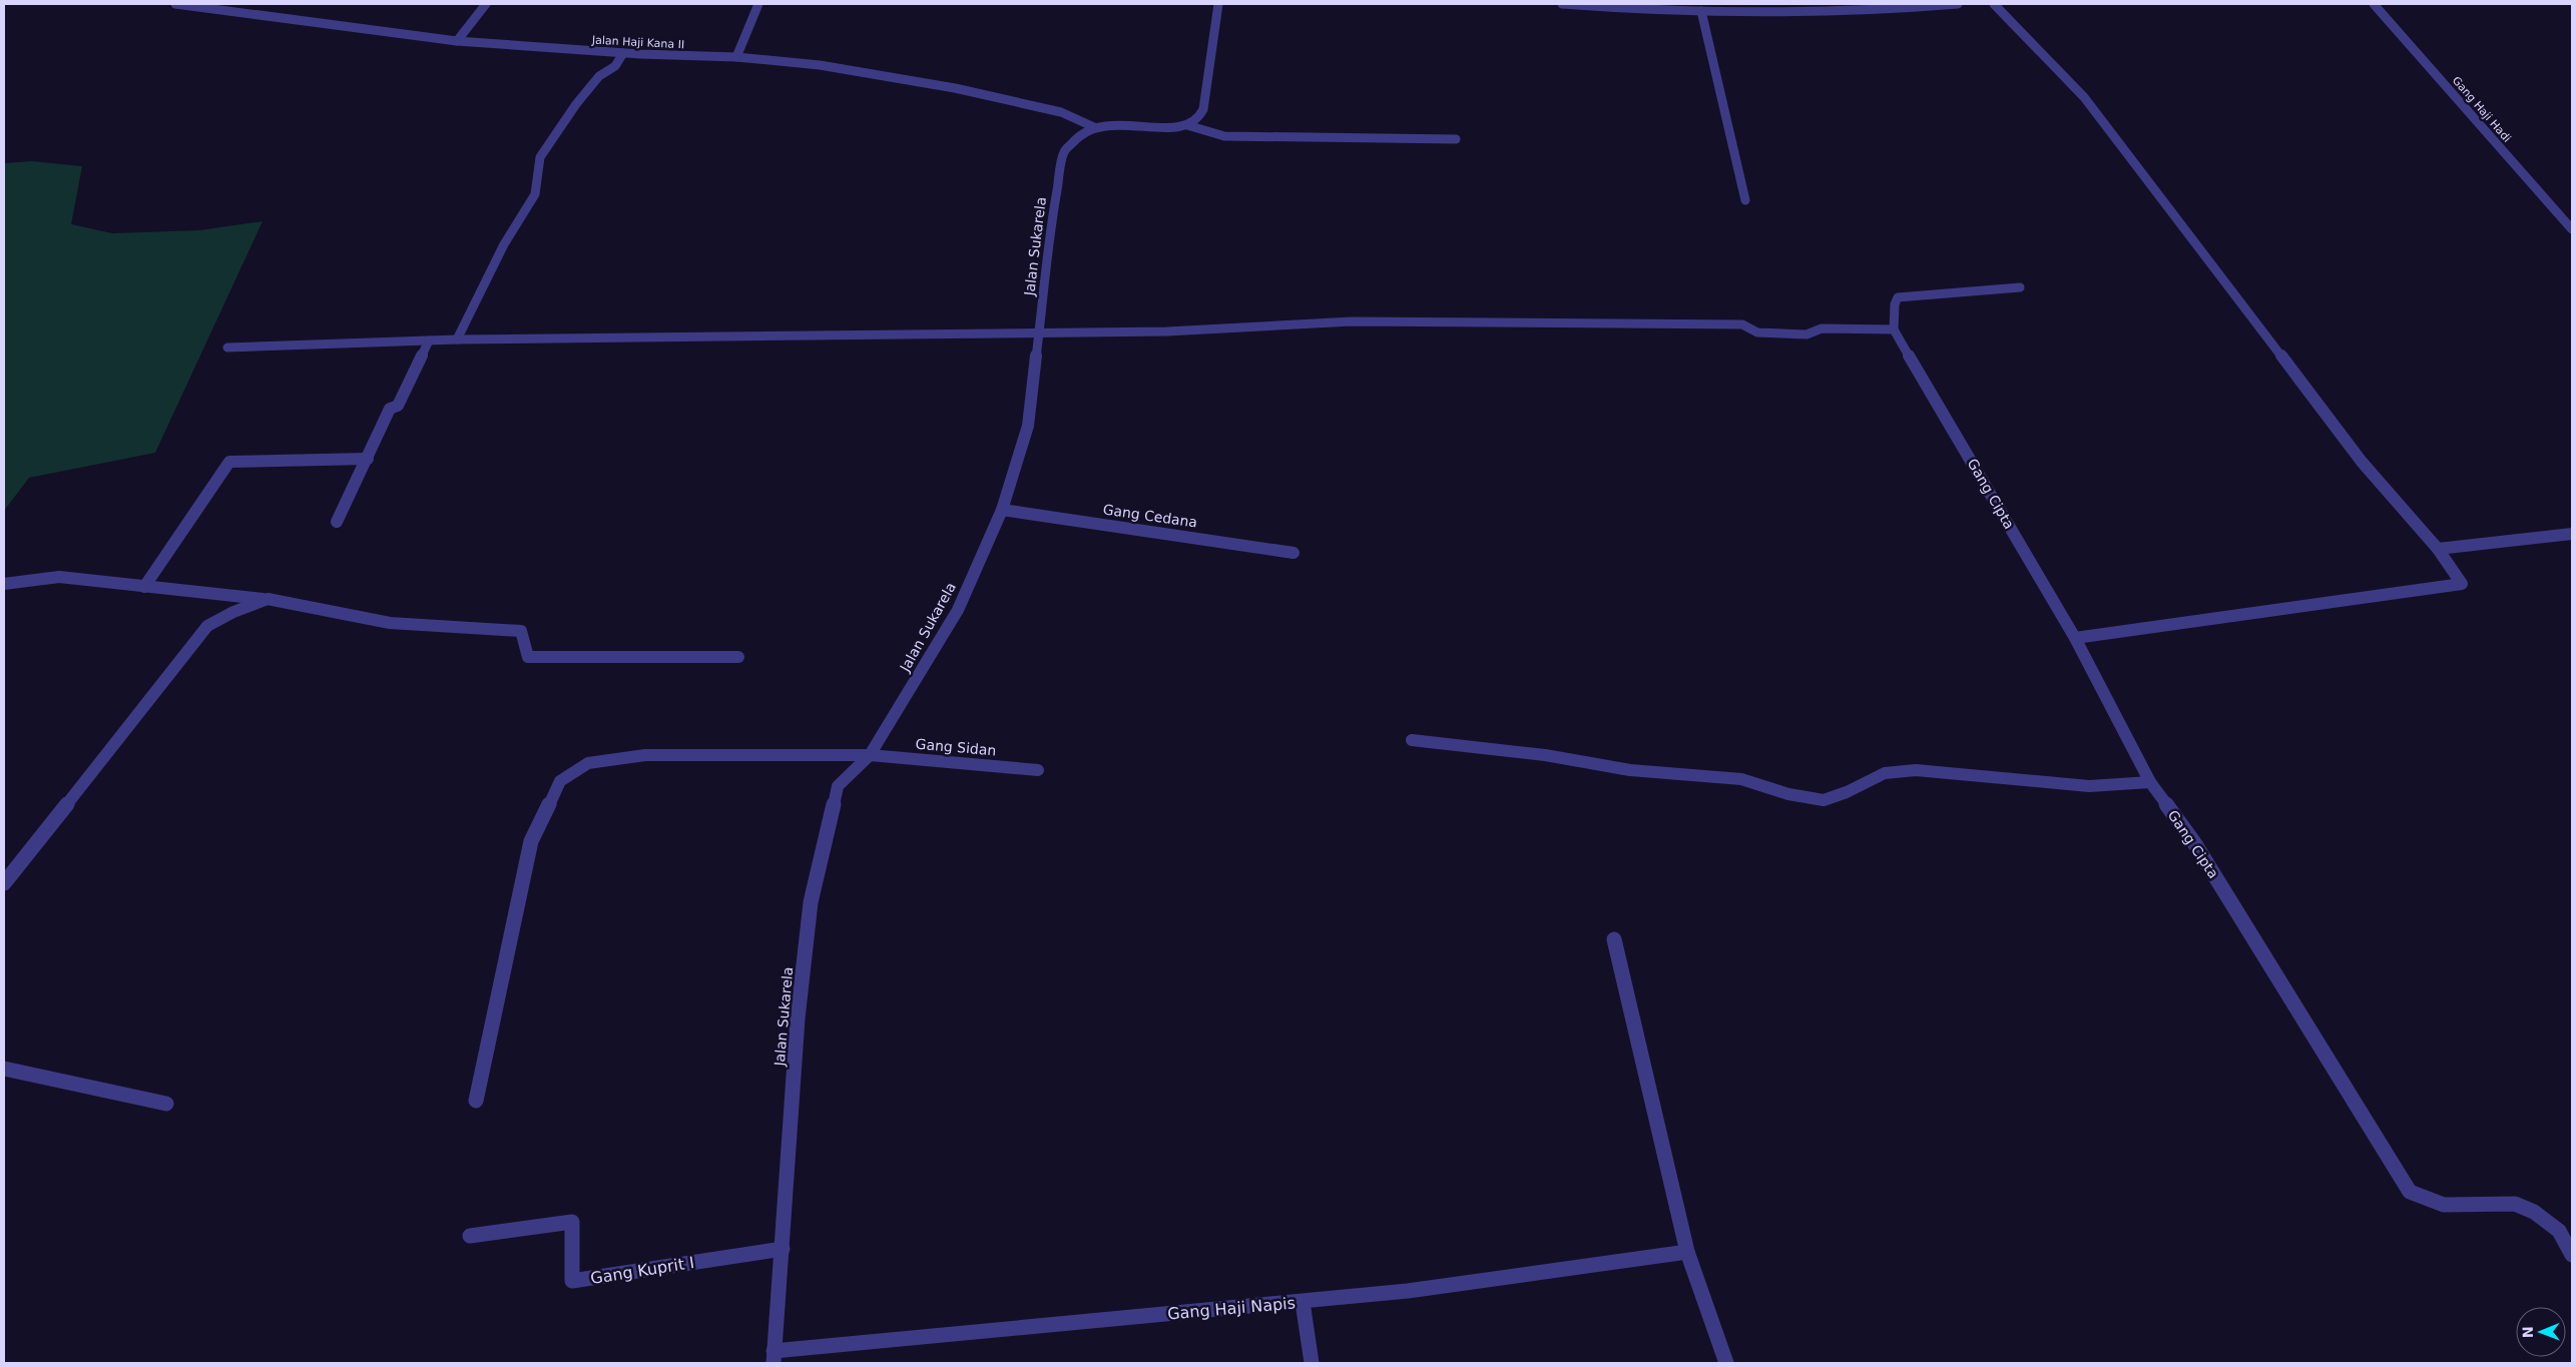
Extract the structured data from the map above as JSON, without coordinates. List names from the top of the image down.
{
  "streets": {
    "street": [
      "Jalan Haji Kana II",
      "Gang Haji Hadi",
      "Jalan Sukarela",
      "Gang Cipta",
      "Gang Cedana",
      "Gang Sidan",
      "Gang Kuprit I",
      "Gang Haji Napis"
    ]
  },
  "crossings": [
    ["Jalan Haji Kana II", "Jalan Sukarela"],
    ["Jalan Sukarela", "Gang Cedana"],
    ["Jalan Sukarela", "Gang Sidan"],
    ["Jalan Sukarela", "Gang Kuprit I"],
    ["Jalan Sukarela", "Gang Haji Napis"]
  ],
  "north": "left"
}
